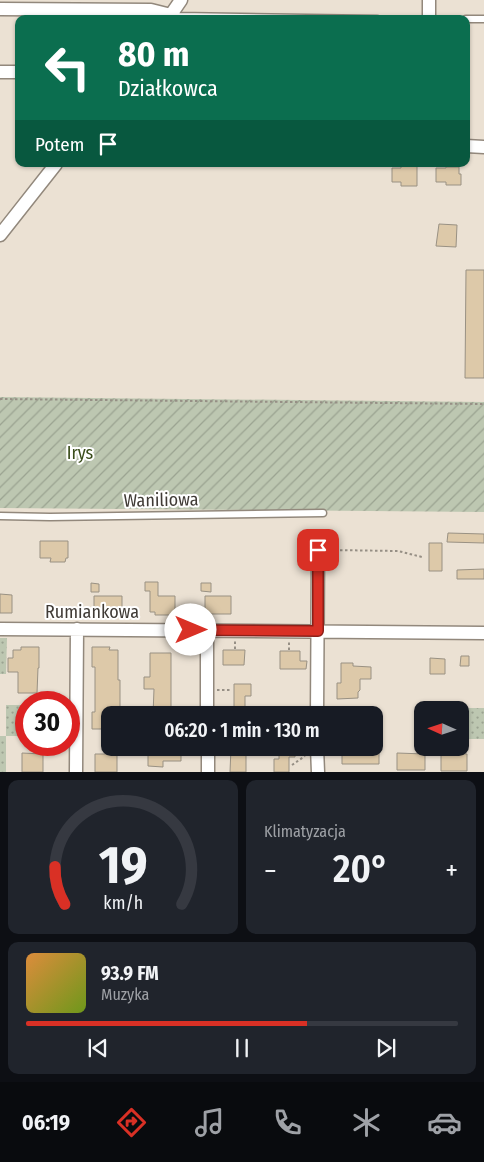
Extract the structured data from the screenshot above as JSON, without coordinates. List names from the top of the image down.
{
  "streets": {
    "street": ["Rumiankowa"],
    "lane": ["Waniliowa"]
  },
  "parks": ["Irys"],
  "north": "left",
  "page": {
    "turn": ["80 m", "Działkowca"],
    "then": "Potem",
    "limit": "30",
    "trip": "06:20 · 1 min · 130 m",
    "tile": "Klimatyzacja",
    "heat": ["−", "20°", "+"],
    "song": ["93.9 FM", "Muzyka"],
    "tabs": "06:19",
    "gauge": ["19", "km/h"]
  }
}
